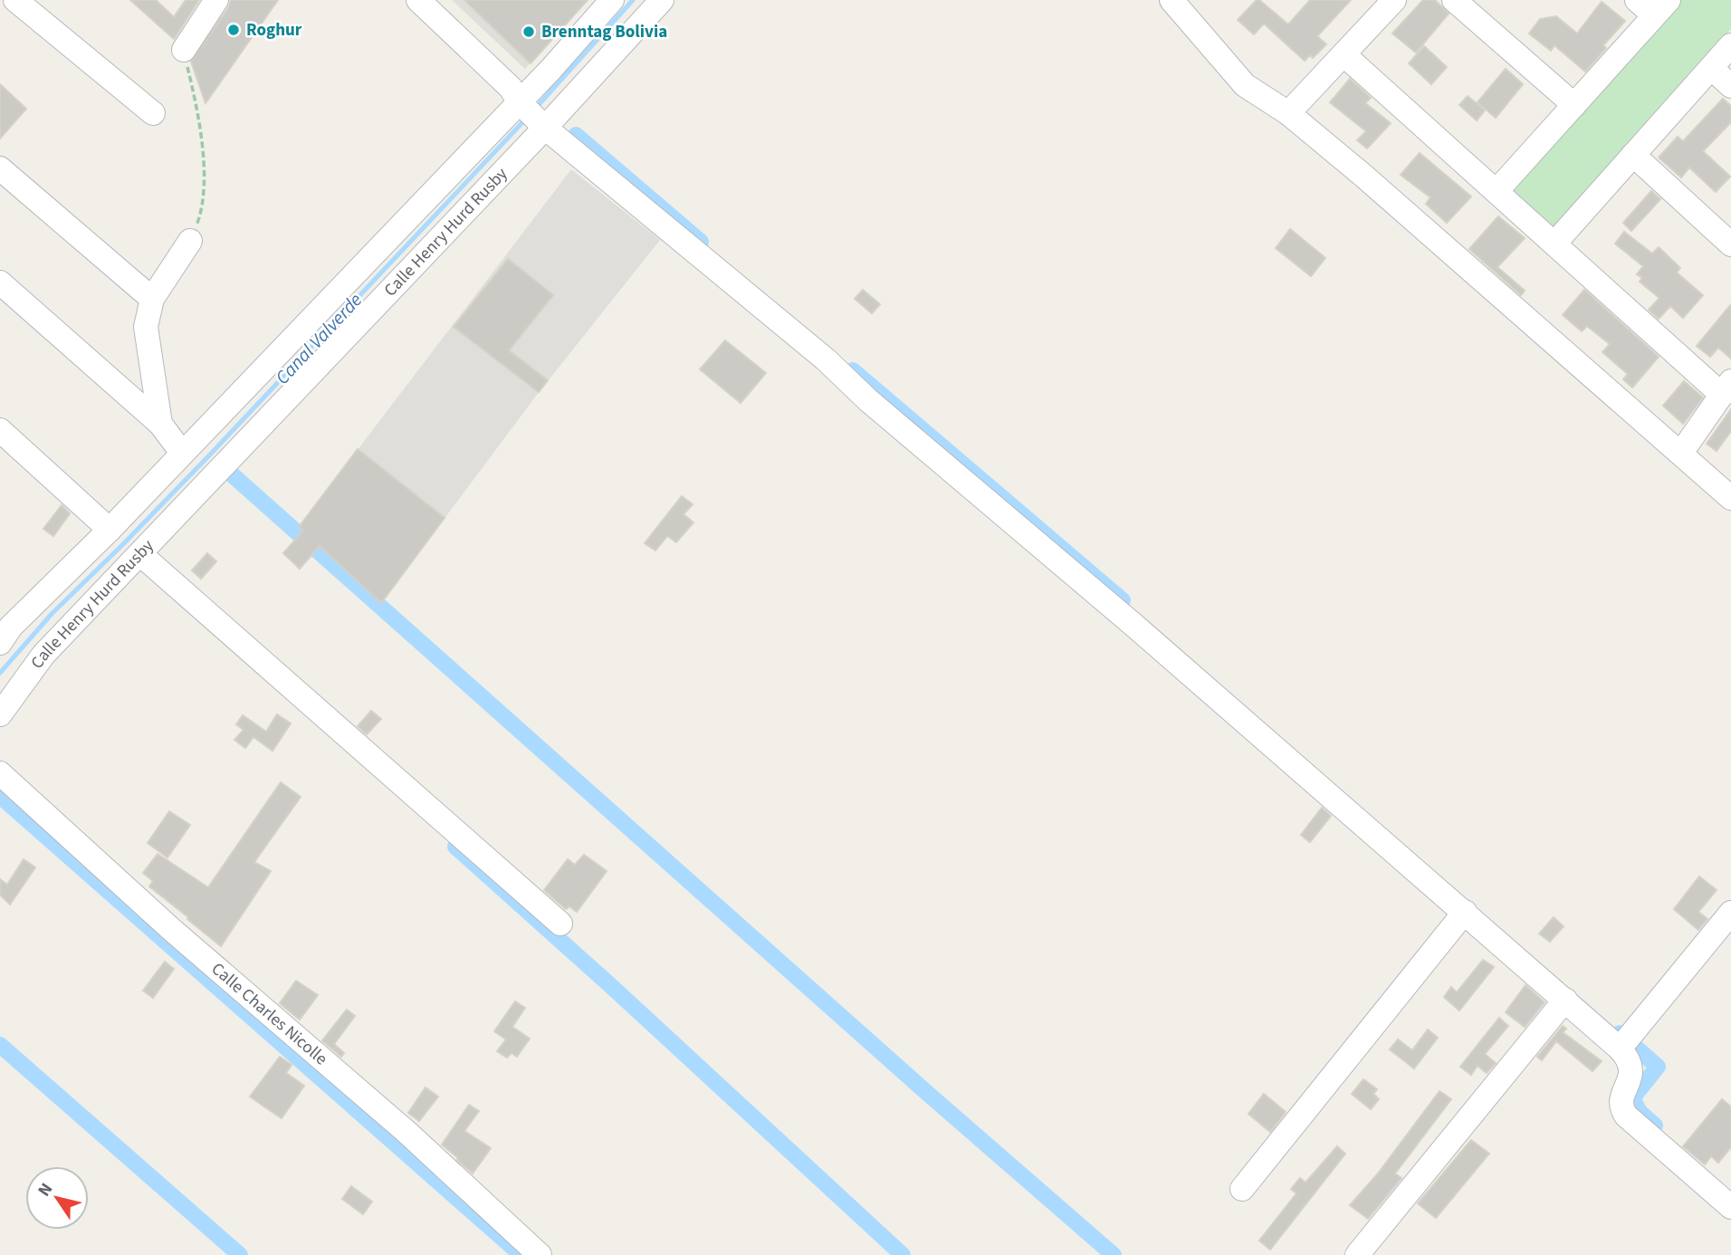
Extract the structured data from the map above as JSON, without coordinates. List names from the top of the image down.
{
  "streets": {
    "street": ["Calle Henry Hurd Rusby", "Calle Charles Nicolle"]
  },
  "water": ["Canal Valverde"],
  "places": ["Roghur", "Brenntag Bolivia"],
  "north": "top left"
}
